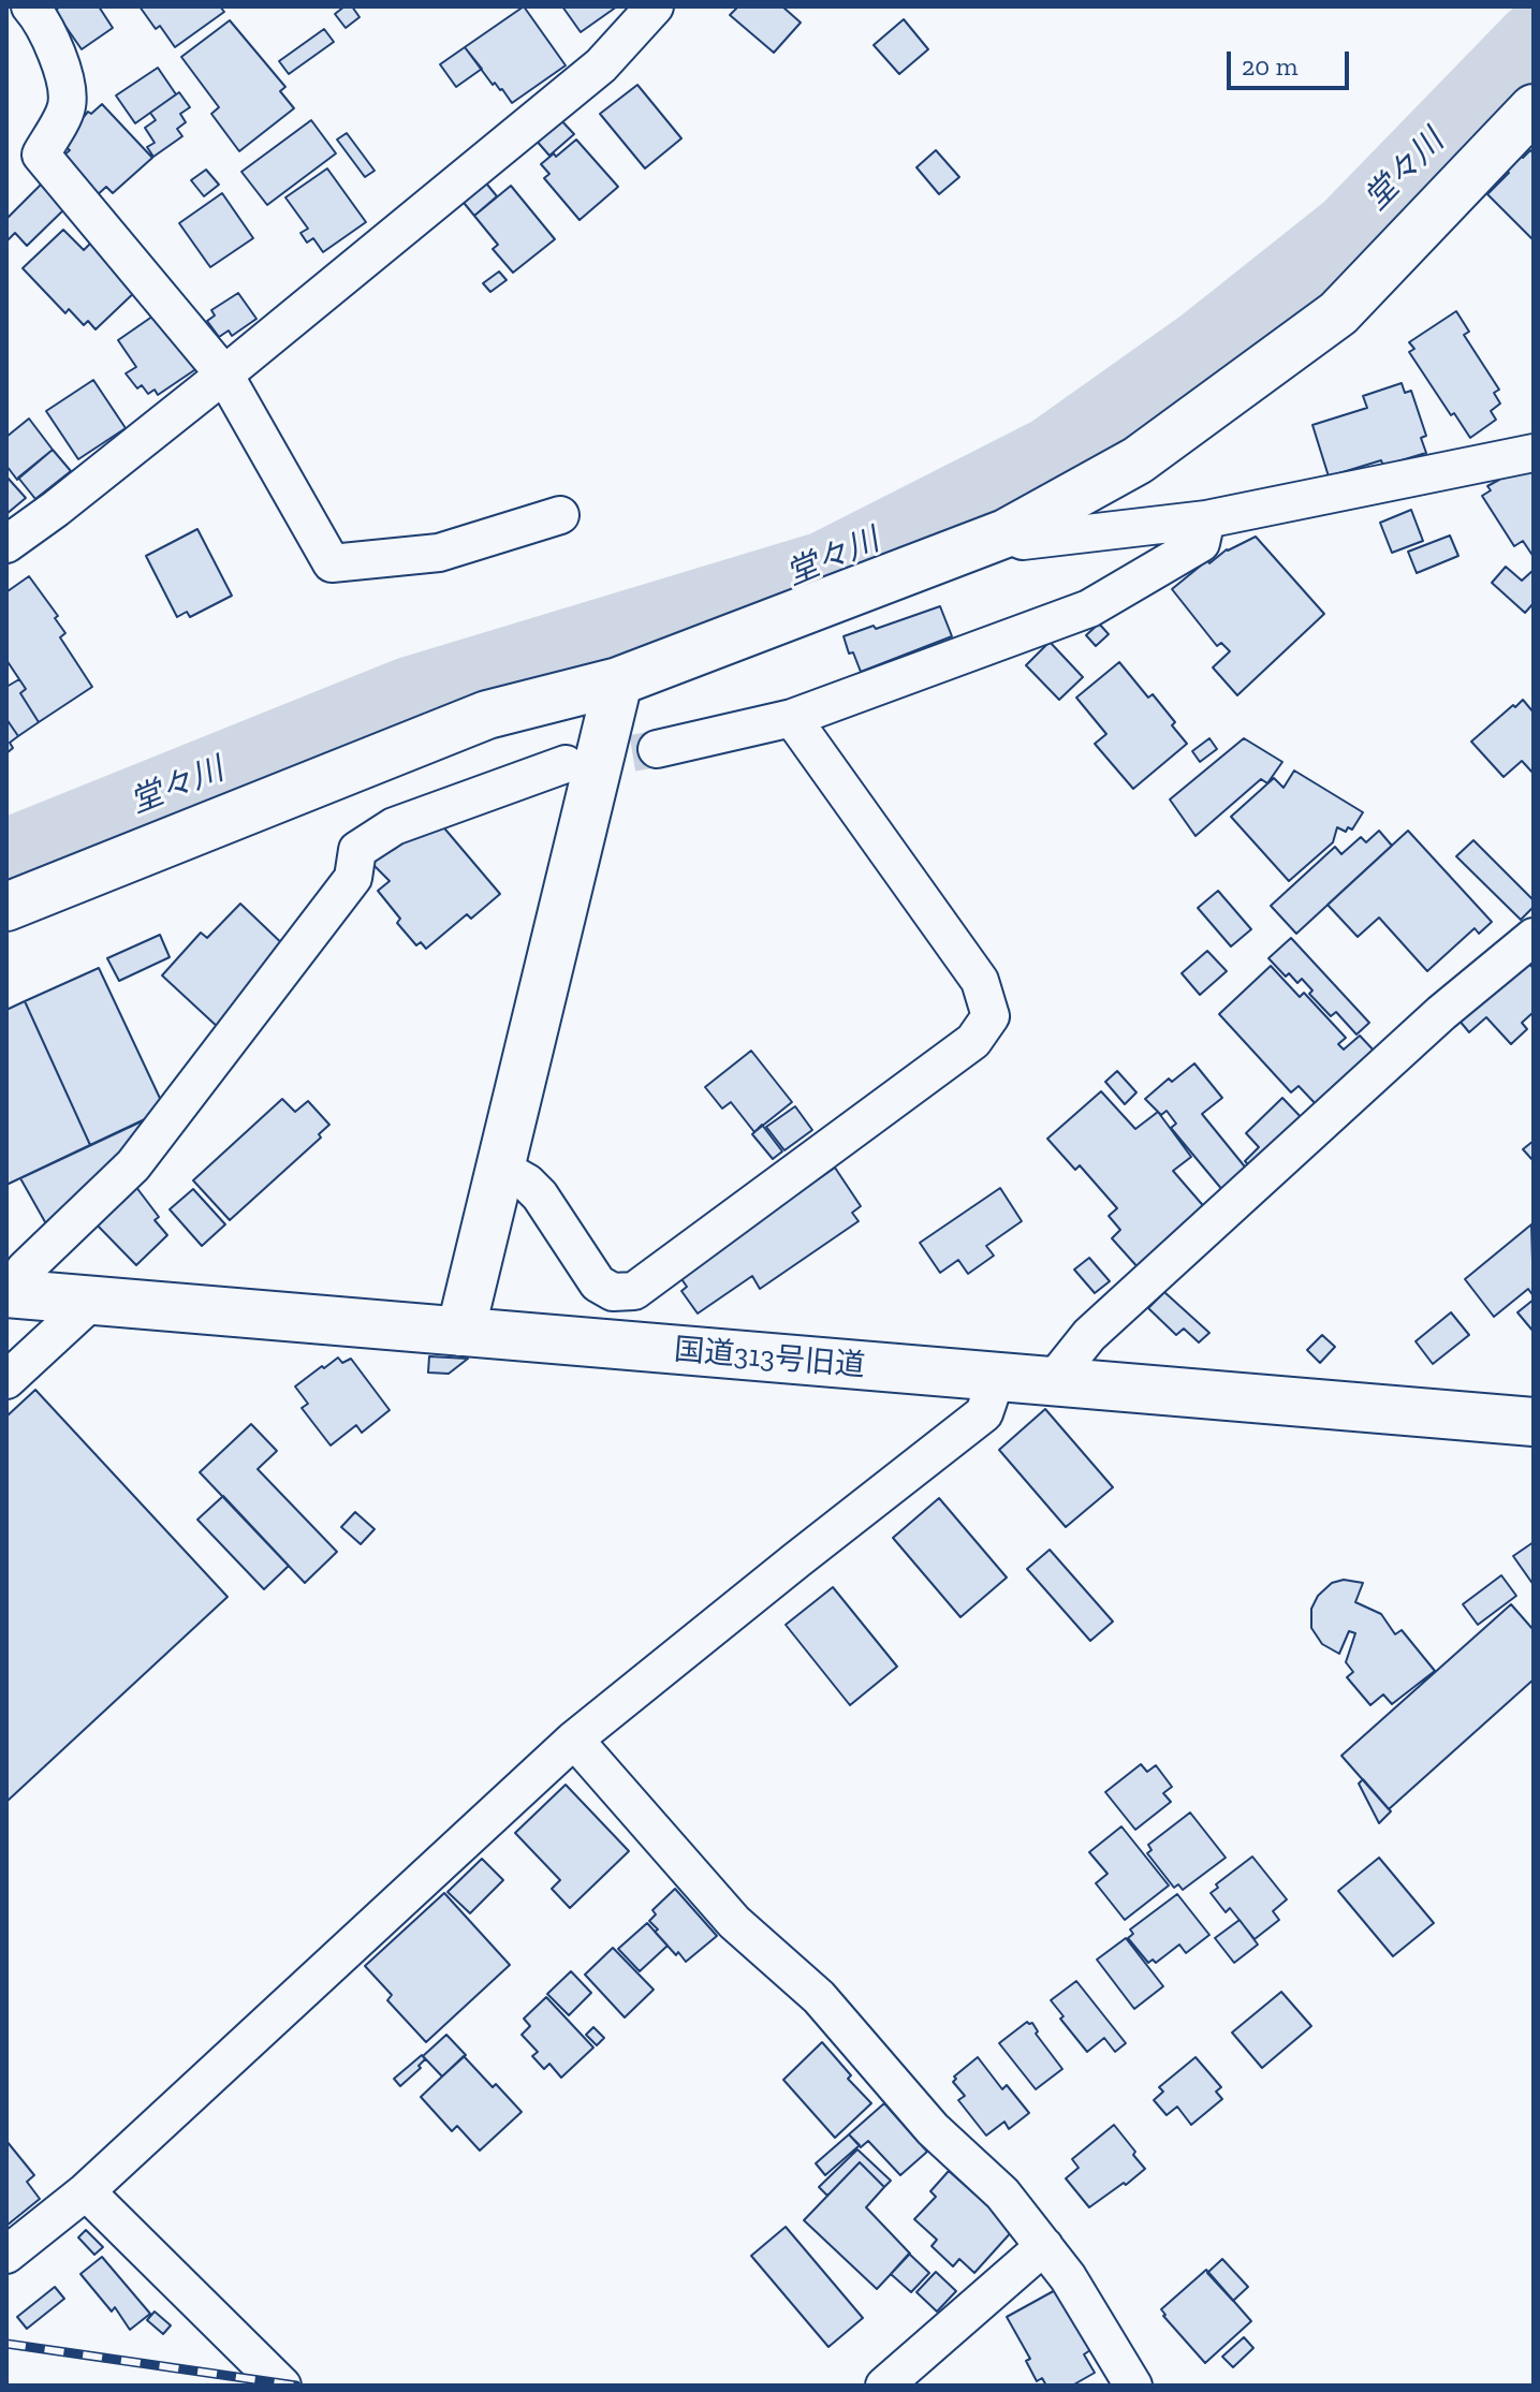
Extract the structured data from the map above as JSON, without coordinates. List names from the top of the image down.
{
  "streets": {
    "street": ["国道313号旧道"]
  },
  "water": ["堂々川"],
  "scale_bar": "20 m"
}
